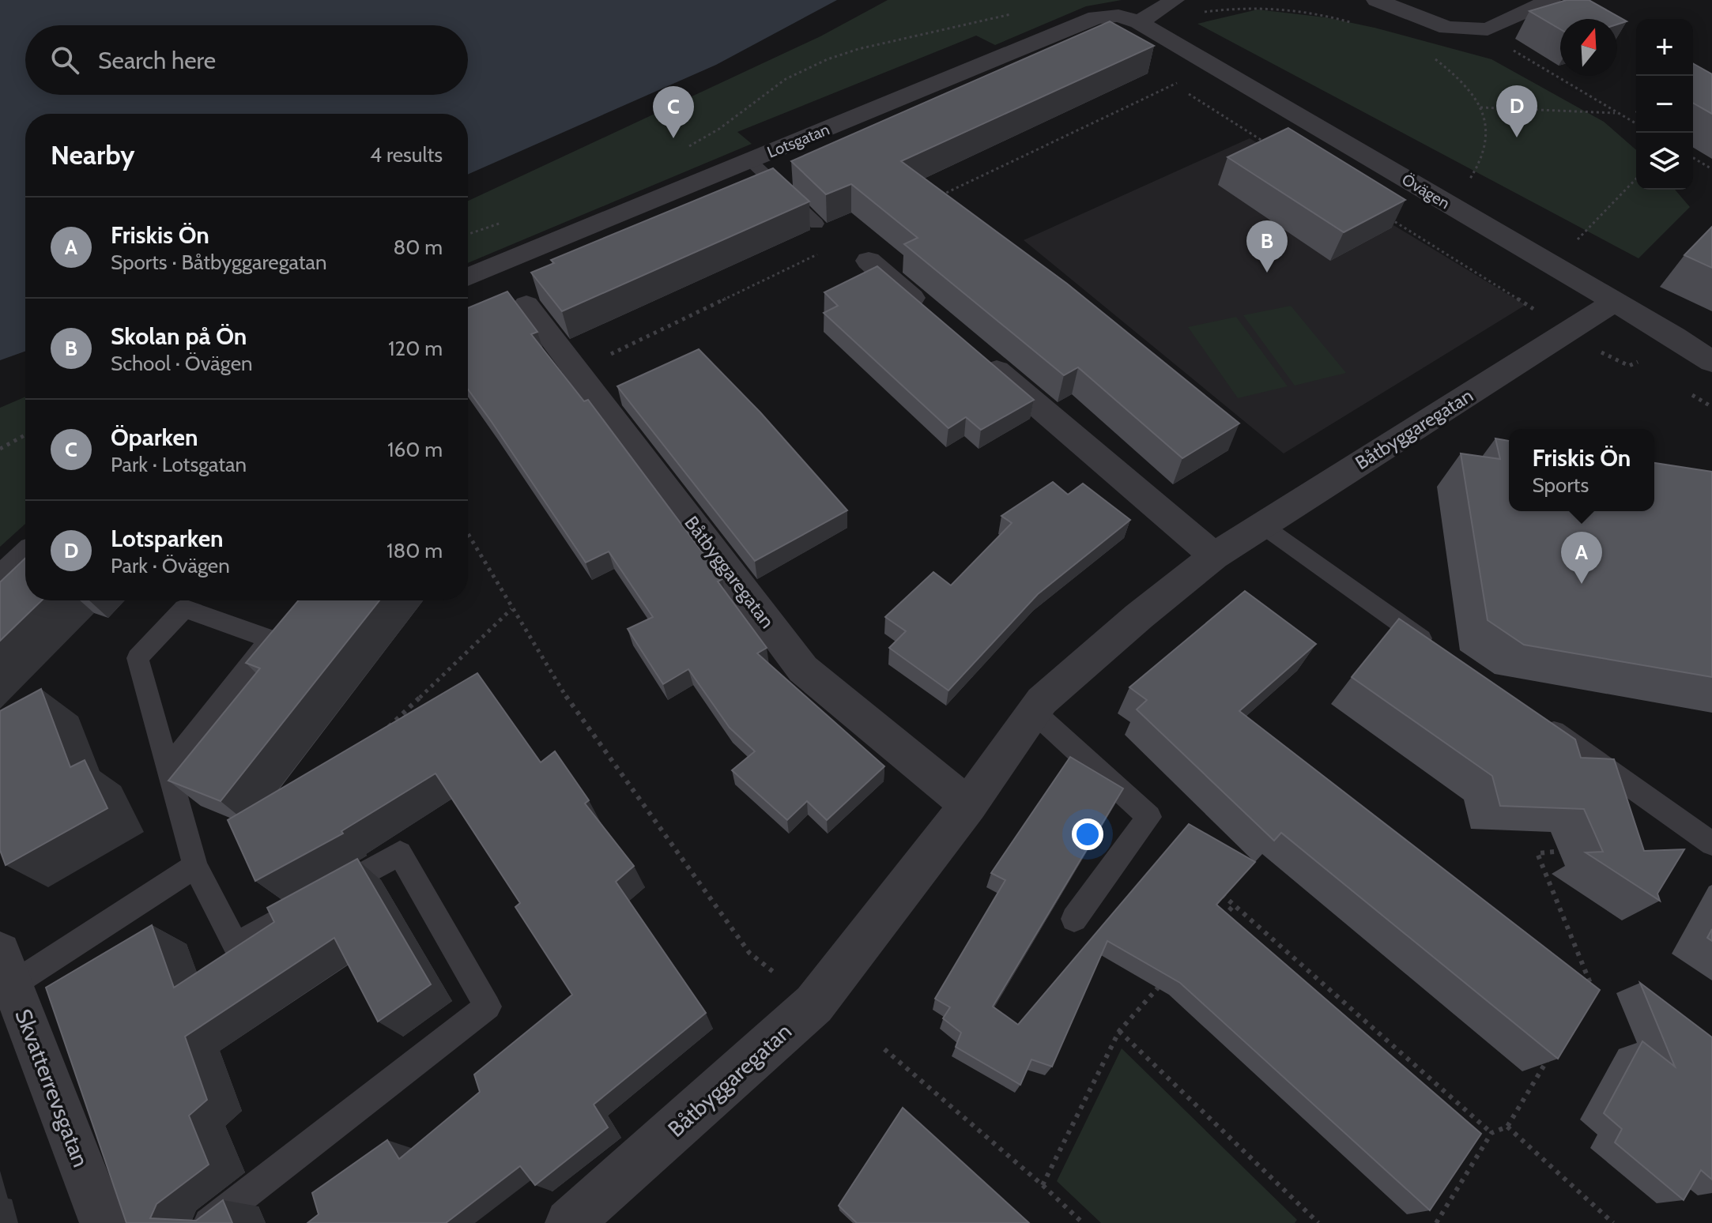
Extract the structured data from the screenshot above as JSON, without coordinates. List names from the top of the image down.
{
  "streets": {
    "street": [
      "Lotsgatan",
      "Övägen",
      "Båtbyggaregatan",
      "Skvatterrevsgatan"
    ]
  },
  "crossings": [
    ["Lotsgatan", "Övägen"],
    ["Övägen", "Båtbyggaregatan"]
  ],
  "north": "top",
  "page": {
    "map_buttons": ["+", "−"],
    "search": "Search here",
    "pins": [
      "D",
      "C",
      "B",
      "A"
    ],
    "heading": ["Nearby", "4 results"],
    "list": [
      {
        "mark": "A",
        "name": "Friskis Ön",
        "note": "Sports · Båtbyggaregatan",
        "value": "80 m"
      },
      {
        "mark": "B",
        "name": "Skolan på Ön",
        "note": "School · Övägen",
        "value": "120 m"
      },
      {
        "mark": "C",
        "name": "Öparken",
        "note": "Park · Lotsgatan",
        "value": "160 m"
      },
      {
        "mark": "D",
        "name": "Lotsparken",
        "note": "Park · Övägen",
        "value": "180 m"
      }
    ],
    "popup": ["Friskis Ön", "Sports"]
  }
}
